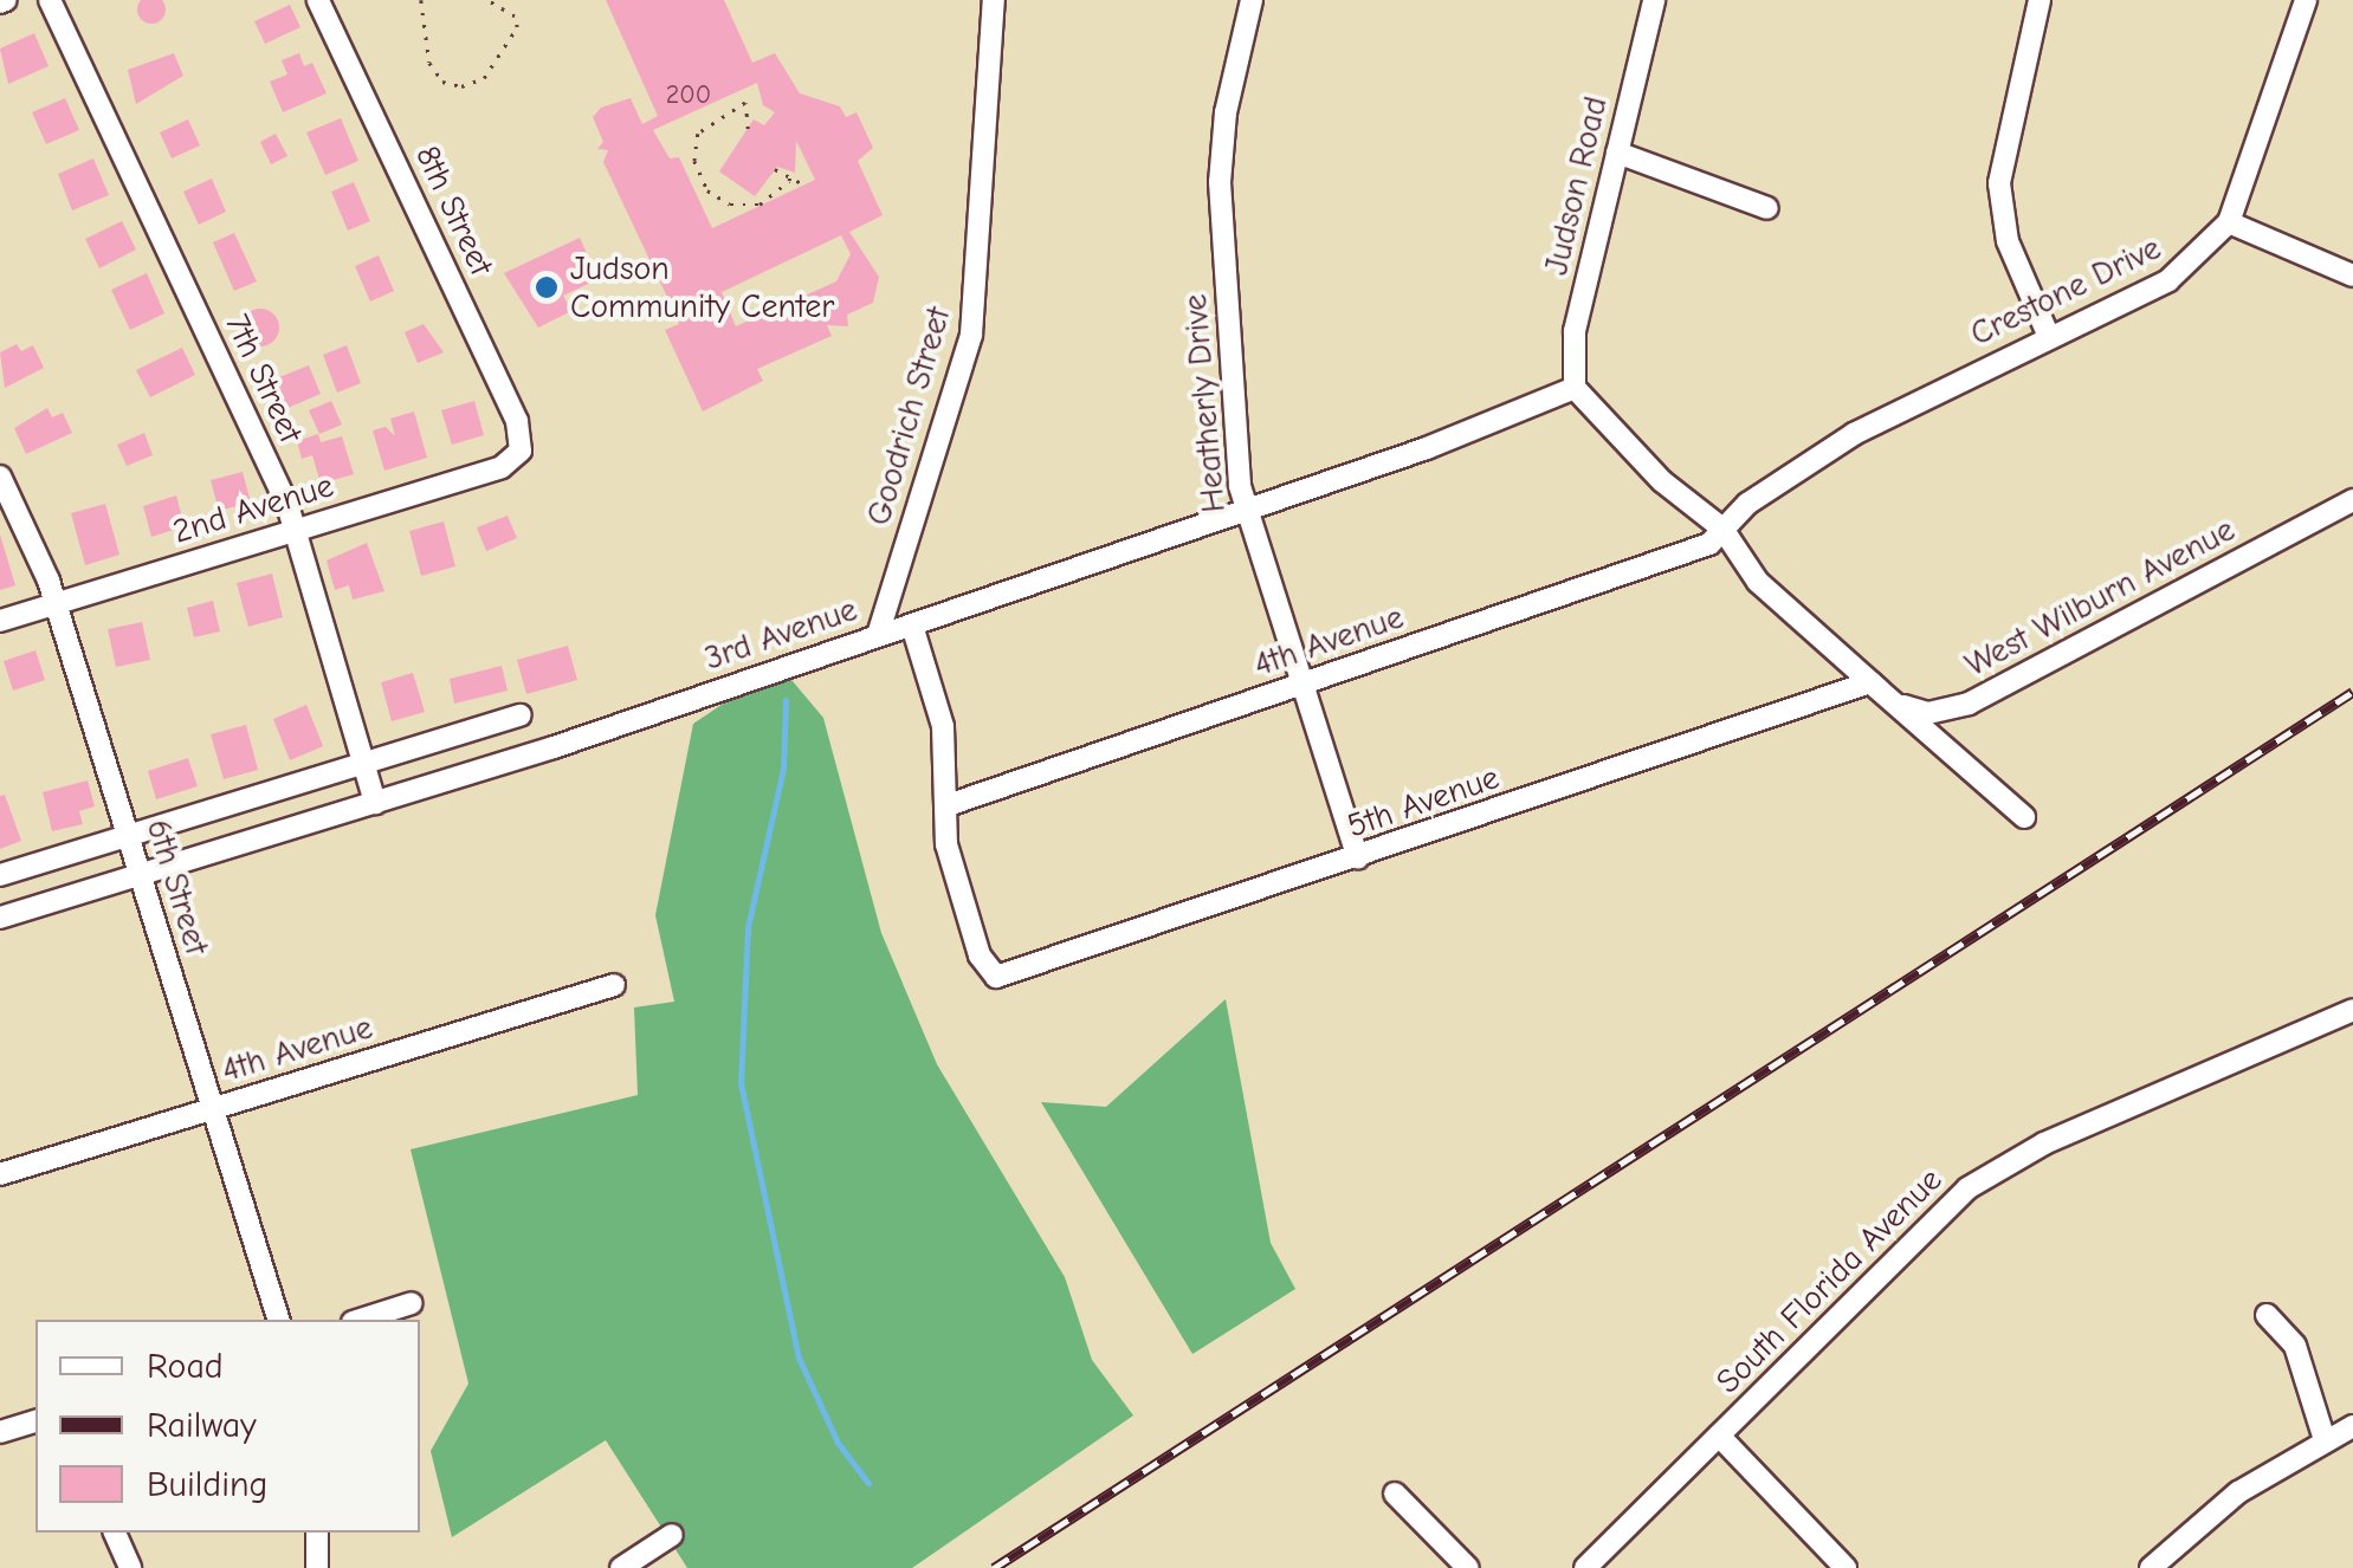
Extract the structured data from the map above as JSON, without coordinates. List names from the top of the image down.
{
  "streets": {
    "street": [
      "Judson Road",
      "8th Street",
      "Crestone Drive",
      "7th Street",
      "Heatherly Drive",
      "Goodrich Street",
      "2nd Avenue",
      "West Wilburn Avenue",
      "3rd Avenue",
      "4th Avenue",
      "5th Avenue",
      "6th Street",
      "South Florida Avenue"
    ]
  },
  "crossings": [
    ["Judson Road", "West Wilburn Avenue"],
    ["Judson Road", "3rd Avenue"],
    ["8th Street", "2nd Avenue"],
    ["Crestone Drive", "West Wilburn Avenue"],
    ["Crestone Drive", "4th Avenue"],
    ["7th Street", "2nd Avenue"],
    ["7th Street", "3rd Avenue"],
    ["Heatherly Drive", "3rd Avenue"],
    ["Heatherly Drive", "4th Avenue"],
    ["Heatherly Drive", "5th Avenue"],
    ["Goodrich Street", "3rd Avenue"],
    ["2nd Avenue", "6th Street"],
    ["West Wilburn Avenue", "3rd Avenue"],
    ["West Wilburn Avenue", "4th Avenue"],
    ["West Wilburn Avenue", "5th Avenue"],
    ["3rd Avenue", "6th Street"],
    ["4th Avenue", "5th Avenue"],
    ["4th Avenue", "6th Street"]
  ],
  "places": ["Judson Community Center"],
  "house_numbers": ["200"],
  "legend": ["Road", "Railway", "Building"]
}
